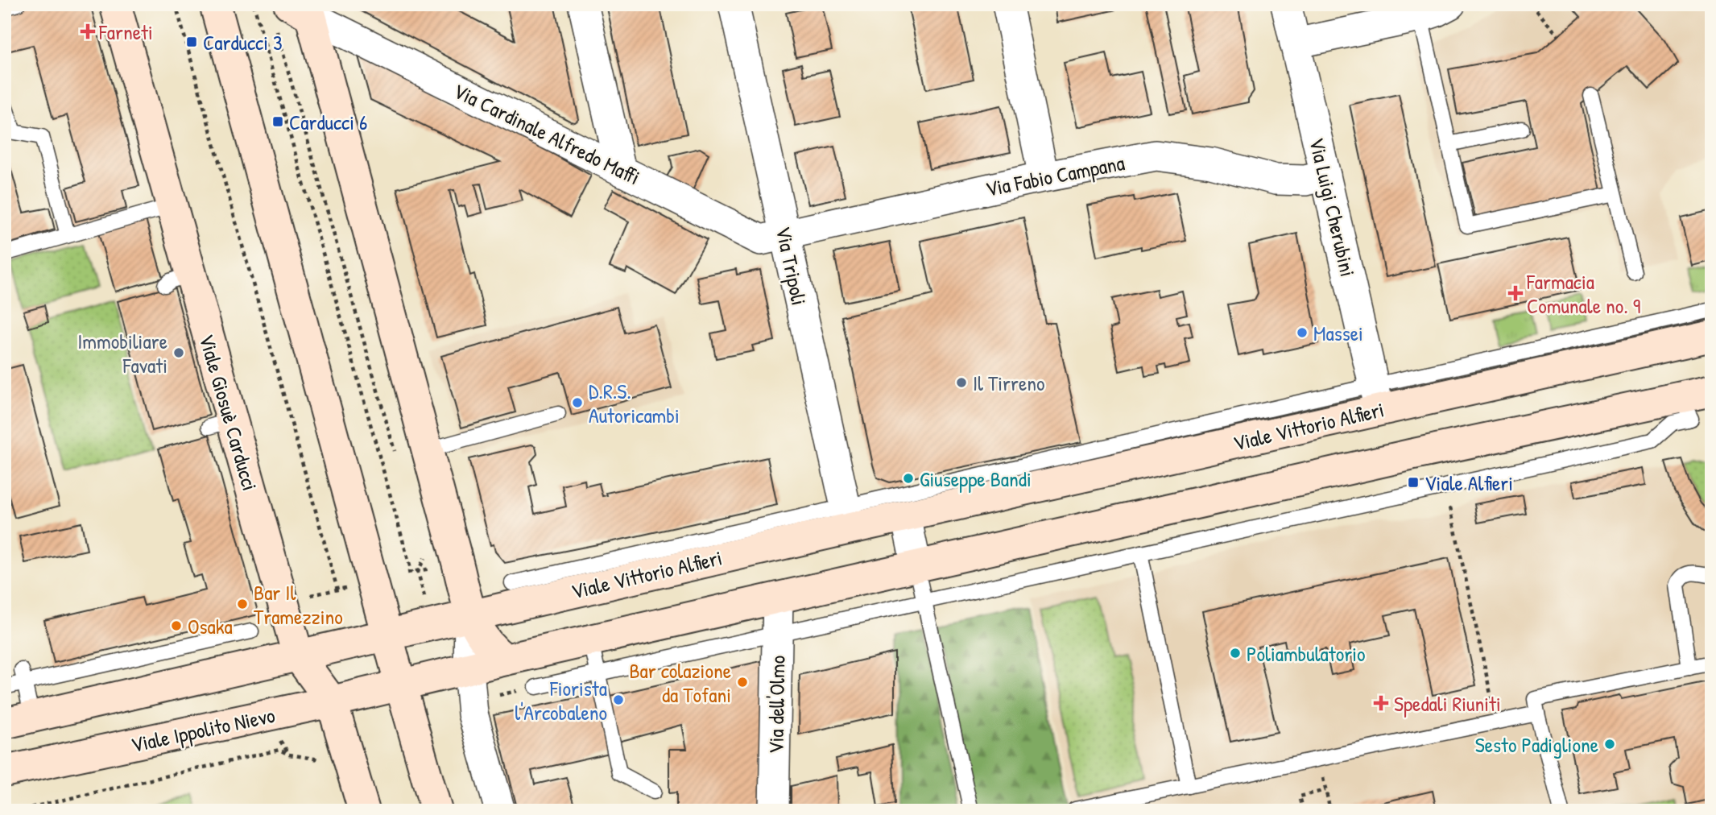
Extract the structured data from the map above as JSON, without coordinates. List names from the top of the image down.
{
  "streets": {
    "main road": ["Viale Giosuè Carducci", "Viale Vittorio Alfieri", "Viale Ippolito Nievo"],
    "street": [
      "Via Cardinale Alfredo Maffi",
      "Via Fabio Campana",
      "Via Luigi Cherubini",
      "Via Tripoli",
      "Via dell'Olmo"
    ]
  },
  "crossings": [
    ["Via Cardinale Alfredo Maffi", "Via Fabio Campana"],
    ["Via Cardinale Alfredo Maffi", "Via Tripoli"],
    ["Via Fabio Campana", "Via Luigi Cherubini"],
    ["Via Fabio Campana", "Via Tripoli"],
    ["Via Luigi Cherubini", "Viale Vittorio Alfieri"],
    ["Via Tripoli", "Viale Vittorio Alfieri"],
    ["Viale Giosuè Carducci", "Viale Ippolito Nievo"]
  ],
  "places": {
    "health": ["Farneti", "Farmacia Comunale no. 9", "Spedali Riuniti"],
    "transit": ["Carducci 3", "Carducci 6", "Viale Alfieri"],
    "other": [
      "Massei",
      "Immobiliare Favati",
      "Il Tirreno",
      "D.R.S. Autoricambi",
      "Giuseppe Bandi",
      "Bar Il Tramezzino",
      "Osaka",
      "Poliambulatorio",
      "Bar colazione da Tofani",
      "Fiorista l'Arcobaleno",
      "Sesto Padiglione"
    ]
  }
}
